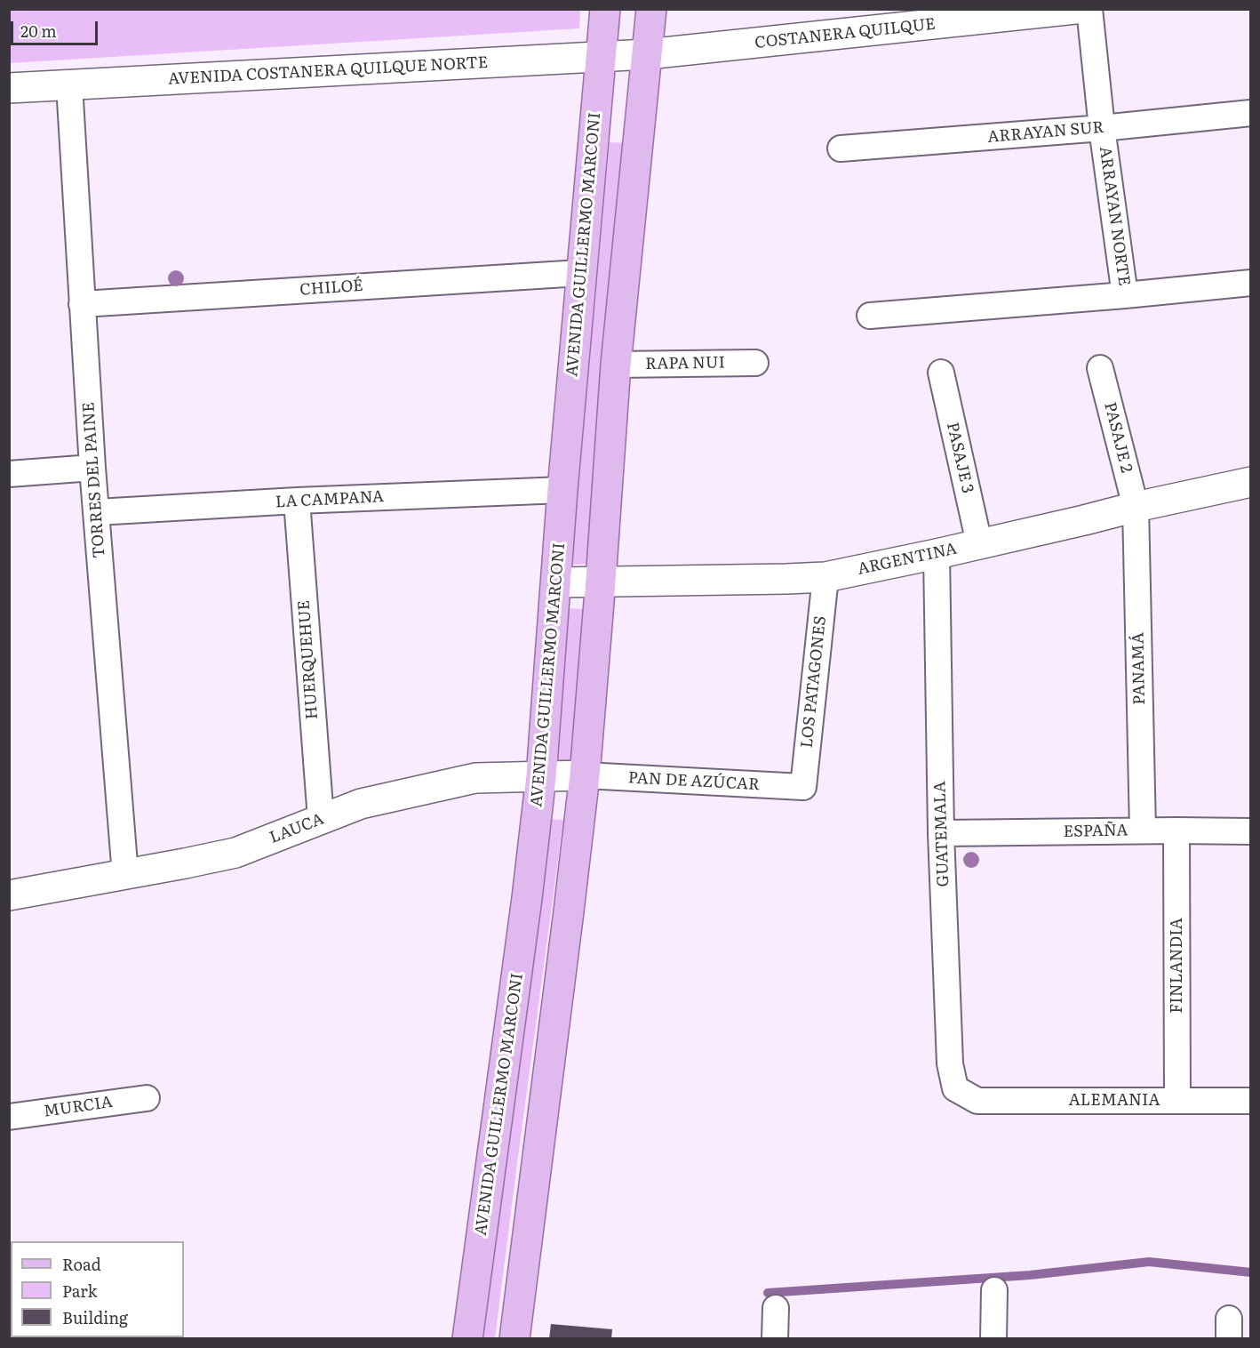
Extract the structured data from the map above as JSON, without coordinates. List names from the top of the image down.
{
  "streets": {
    "main road": ["AVENIDA GUILLERMO MARCONI"],
    "street": [
      "COSTANERA QUILQUE",
      "AVENIDA COSTANERA QUILQUE NORTE",
      "ARRAYAN SUR",
      "ARRAYAN NORTE",
      "CHILOÉ",
      "RAPA NUI",
      "PASAJE 2",
      "PASAJE 3",
      "TORRES DEL PAINE",
      "LA CAMPANA",
      "ARGENTINA",
      "HUERQUEHUE",
      "PANAMÁ",
      "LOS PATAGONES",
      "PAN DE AZÚCAR",
      "LAUCA",
      "ESPAÑA",
      "GUATEMALA",
      "FINLANDIA",
      "ALEMANIA",
      "MURCIA"
    ]
  },
  "crossings": [
    ["COSTANERA QUILQUE", "AVENIDA COSTANERA QUILQUE NORTE"],
    ["AVENIDA COSTANERA QUILQUE NORTE", "AVENIDA GUILLERMO MARCONI"],
    ["AVENIDA COSTANERA QUILQUE NORTE", "TORRES DEL PAINE"],
    ["ARRAYAN SUR", "ARRAYAN NORTE"],
    ["AVENIDA GUILLERMO MARCONI", "CHILOÉ"],
    ["AVENIDA GUILLERMO MARCONI", "LA CAMPANA"],
    ["AVENIDA GUILLERMO MARCONI", "ARGENTINA"],
    ["AVENIDA GUILLERMO MARCONI", "LAUCA"],
    ["CHILOÉ", "TORRES DEL PAINE"],
    ["PASAJE 2", "ARGENTINA"],
    ["PASAJE 2", "PANAMÁ"],
    ["PASAJE 3", "ARGENTINA"],
    ["TORRES DEL PAINE", "LA CAMPANA"],
    ["TORRES DEL PAINE", "LAUCA"],
    ["LA CAMPANA", "HUERQUEHUE"],
    ["ARGENTINA", "PANAMÁ"],
    ["ARGENTINA", "LOS PATAGONES"],
    ["ARGENTINA", "GUATEMALA"],
    ["HUERQUEHUE", "LAUCA"],
    ["PANAMÁ", "ESPAÑA"],
    ["LOS PATAGONES", "PAN DE AZÚCAR"],
    ["PAN DE AZÚCAR", "LAUCA"],
    ["ESPAÑA", "GUATEMALA"],
    ["ESPAÑA", "FINLANDIA"],
    ["GUATEMALA", "ALEMANIA"],
    ["FINLANDIA", "ALEMANIA"]
  ],
  "legend": ["Road", "Park", "Building"],
  "scale_bar": "20 m"
}
